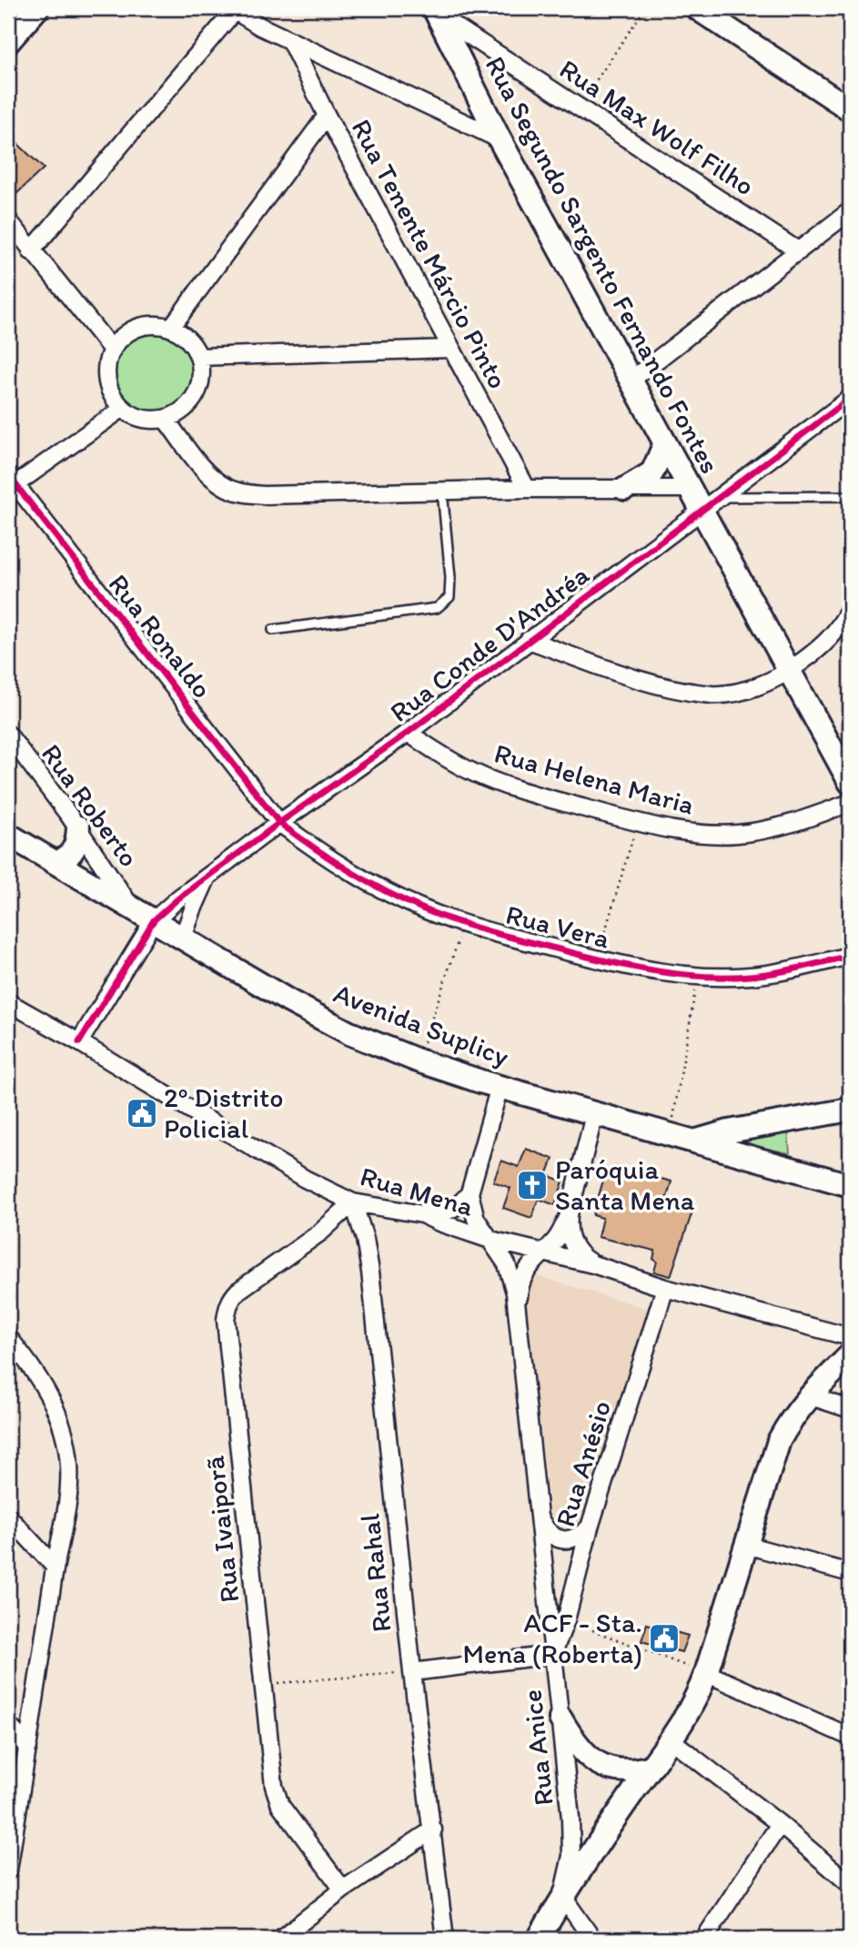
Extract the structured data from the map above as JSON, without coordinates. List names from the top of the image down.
{
  "streets": {
    "street": [
      "Rua Max Wolf Filho",
      "Rua Tenente Márcio Pinto",
      "Rua Segundo Sargento Fernando Fontes",
      "Rua Ronaldo",
      "Rua Conde D'Andréa",
      "Rua Helena Maria",
      "Rua Roberto",
      "Rua Vera",
      "Avenida Suplicy",
      "Rua Mena",
      "Rua Anésio",
      "Rua Ivaiporã",
      "Rua Rahal",
      "Rua Anice"
    ]
  },
  "crossings": [
    ["Rua Max Wolf Filho", "Rua Segundo Sargento Fernando Fontes"],
    ["Rua Segundo Sargento Fernando Fontes", "Rua Conde D'Andréa"],
    ["Rua Ronaldo", "Rua Conde D'Andréa"],
    ["Rua Ronaldo", "Rua Vera"],
    ["Rua Conde D'Andréa", "Rua Helena Maria"],
    ["Rua Conde D'Andréa", "Rua Vera"],
    ["Rua Conde D'Andréa", "Avenida Suplicy"],
    ["Rua Conde D'Andréa", "Rua Mena"],
    ["Rua Roberto", "Avenida Suplicy"],
    ["Rua Mena", "Rua Anésio"],
    ["Rua Mena", "Rua Ivaiporã"],
    ["Rua Mena", "Rua Rahal"],
    ["Rua Mena", "Rua Anice"],
    ["Rua Anésio", "Rua Anice"],
    ["Rua Ivaiporã", "Rua Rahal"]
  ],
  "places": {
    "public building": ["2º Distrito Policial", "ACF - Sta. Mena (Roberta)"],
    "church": ["Paróquia Santa Mena"]
  }
}
